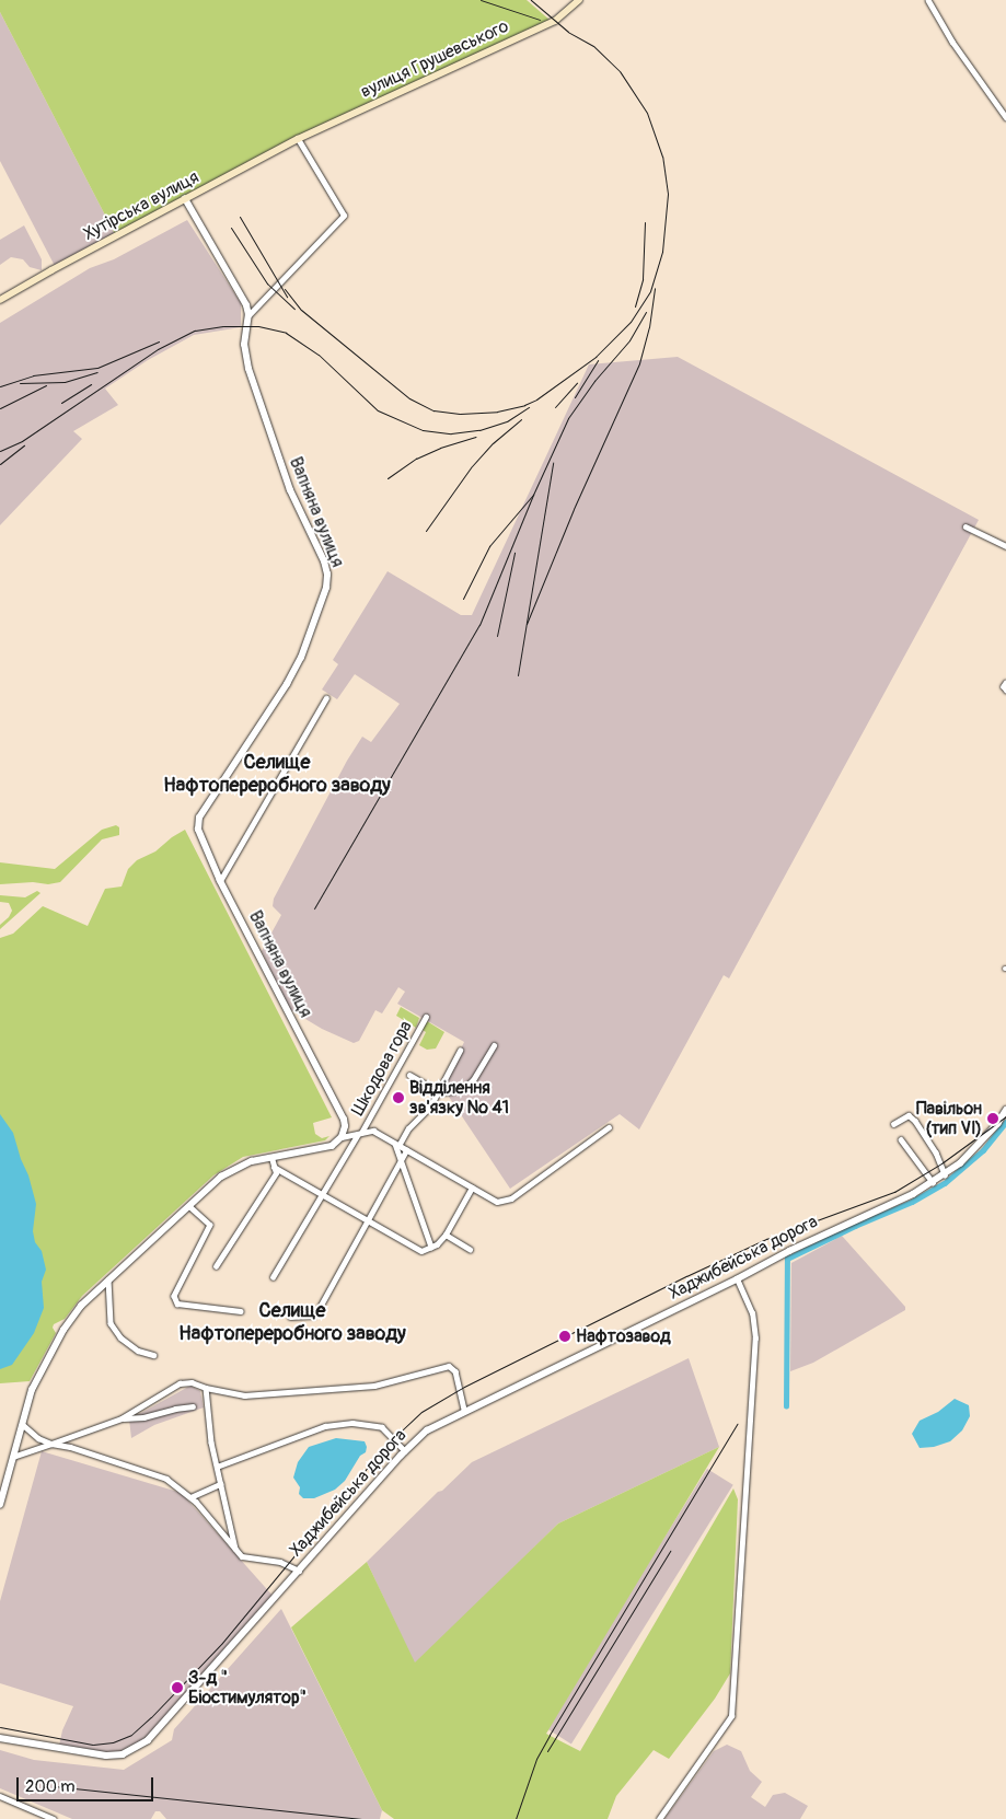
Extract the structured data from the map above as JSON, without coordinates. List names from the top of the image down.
{
  "streets": {
    "main road": ["вулиця Грушевського", "Хутірська вулиця"],
    "street": ["Вапняна вулиця", "Шкодова гора", "Хаджибейська дорога"]
  },
  "crossings": [
    ["вулиця Грушевського", "Хутірська вулиця"]
  ],
  "districts": ["Селище Нафтопереробного заводу", "Селище Нафтопереробного заводу"],
  "places": [
    "Відділення зв'язку № 41",
    "Павільон (тип VI)",
    "Нафтозавод",
    "З-д \" Біостимулятор\""
  ],
  "scale_bar": "200 m"
}
